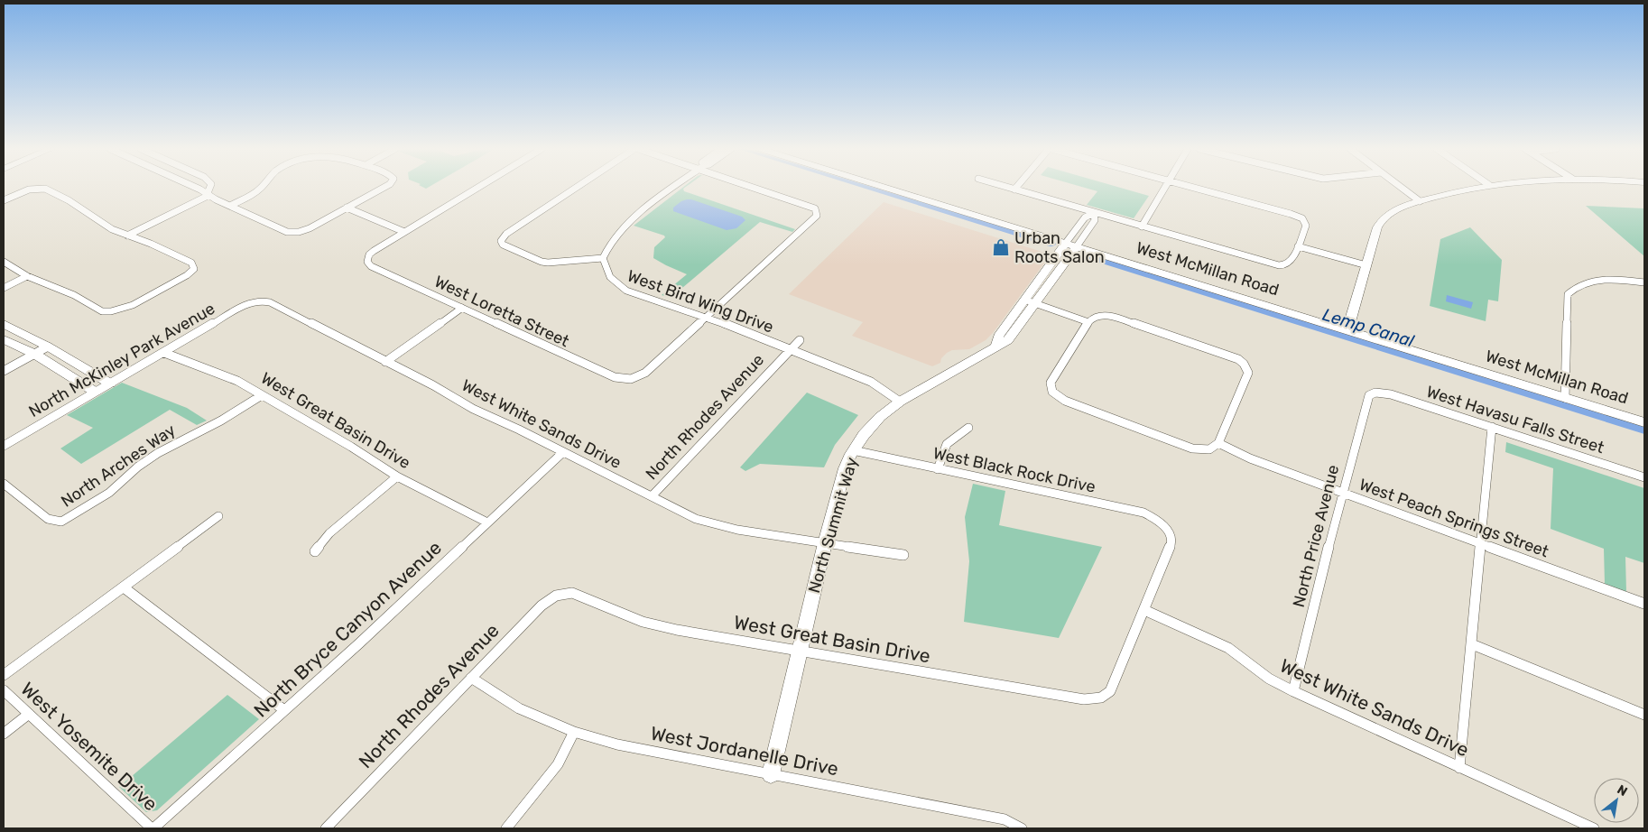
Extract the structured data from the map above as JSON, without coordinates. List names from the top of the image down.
{
  "streets": {
    "street": [
      "West McMillan Road",
      "West Bird Wing Drive",
      "West Loretta Street",
      "North McKinley Park Avenue",
      "North Rhodes Avenue",
      "West Havasu Falls Street",
      "West Great Basin Drive",
      "West White Sands Drive",
      "North Arches Way",
      "West Black Rock Drive",
      "West Peach Springs Street",
      "North Summit Way",
      "North Price Avenue",
      "North Bryce Canyon Avenue",
      "West Yosemite Drive",
      "West Jordanelle Drive"
    ]
  },
  "crossings": [
    ["West McMillan Road", "North Summit Way"],
    ["West Bird Wing Drive", "West Loretta Street"],
    ["West Bird Wing Drive", "North Rhodes Avenue"],
    ["West Bird Wing Drive", "North Summit Way"],
    ["North McKinley Park Avenue", "West Great Basin Drive"],
    ["North McKinley Park Avenue", "West White Sands Drive"],
    ["North Rhodes Avenue", "West Great Basin Drive"],
    ["North Rhodes Avenue", "West White Sands Drive"],
    ["North Rhodes Avenue", "West Jordanelle Drive"],
    ["West Havasu Falls Street", "North Price Avenue"],
    ["West Great Basin Drive", "West White Sands Drive"],
    ["West Great Basin Drive", "North Arches Way"],
    ["West Great Basin Drive", "North Summit Way"],
    ["West Great Basin Drive", "North Bryce Canyon Avenue"],
    ["West White Sands Drive", "North Summit Way"],
    ["West White Sands Drive", "North Price Avenue"],
    ["West White Sands Drive", "North Bryce Canyon Avenue"],
    ["West Black Rock Drive", "North Summit Way"],
    ["West Peach Springs Street", "North Price Avenue"],
    ["North Summit Way", "West Jordanelle Drive"],
    ["North Bryce Canyon Avenue", "West Yosemite Drive"]
  ],
  "water": ["Lemp Canal"],
  "places": {
    "shop": ["Urban Roots Salon"]
  },
  "north": "top right"
}
